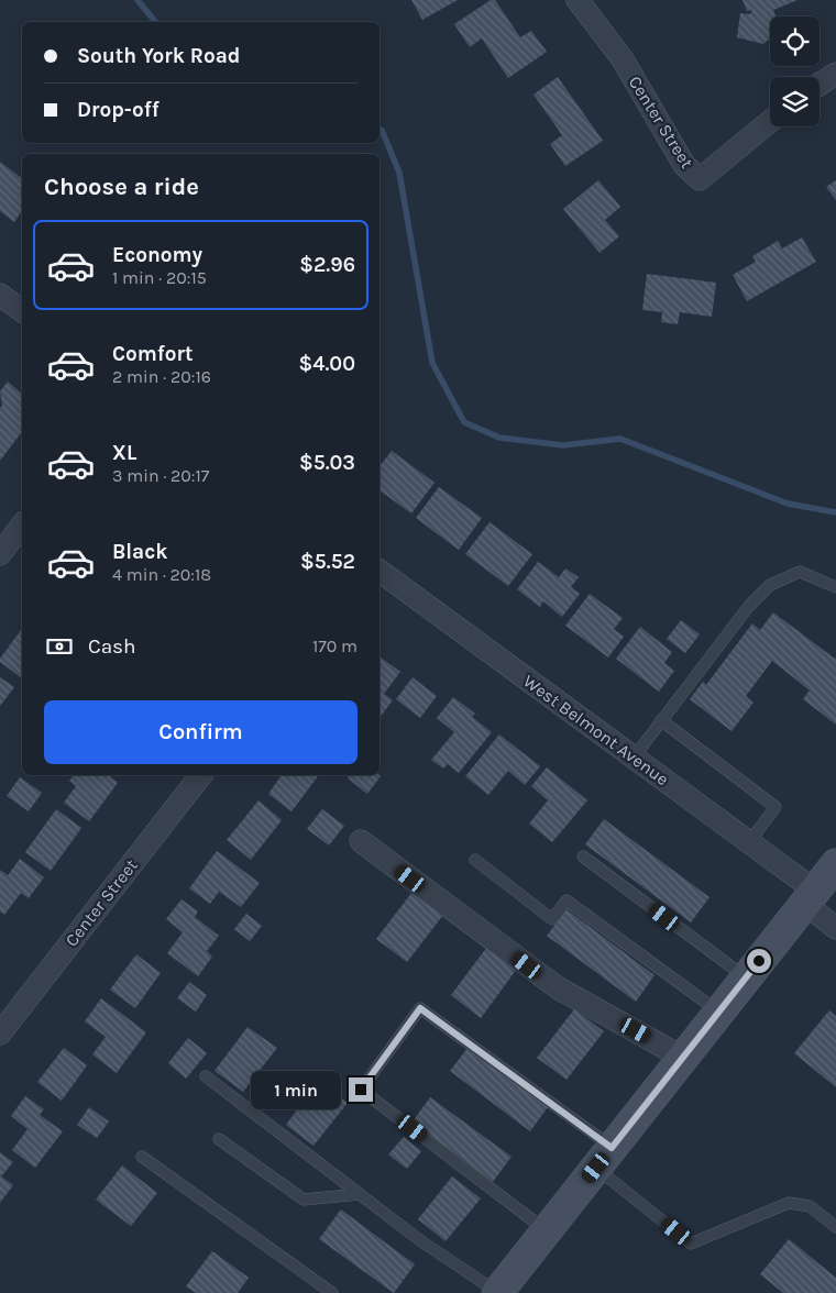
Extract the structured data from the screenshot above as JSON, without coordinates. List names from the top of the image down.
{
  "streets": {
    "street": ["Center Street", "West Belmont Avenue"]
  },
  "page": {
    "banner": ["South York Road", "Drop-off"],
    "heading": "Choose a ride",
    "list": [
      {
        "name": "Economy",
        "note": "1 min · 20:15",
        "value": "$2.96"
      },
      {
        "name": "Comfort",
        "note": "2 min · 20:16",
        "value": "$4.00"
      },
      {
        "name": "XL",
        "note": "3 min · 20:17",
        "value": "$5.03"
      },
      {
        "name": "Black",
        "note": "4 min · 20:18",
        "value": "$5.52"
      }
    ],
    "pay": ["Cash", "170 m"],
    "buttons": "Confirm",
    "bubble": "1 min"
  }
}
